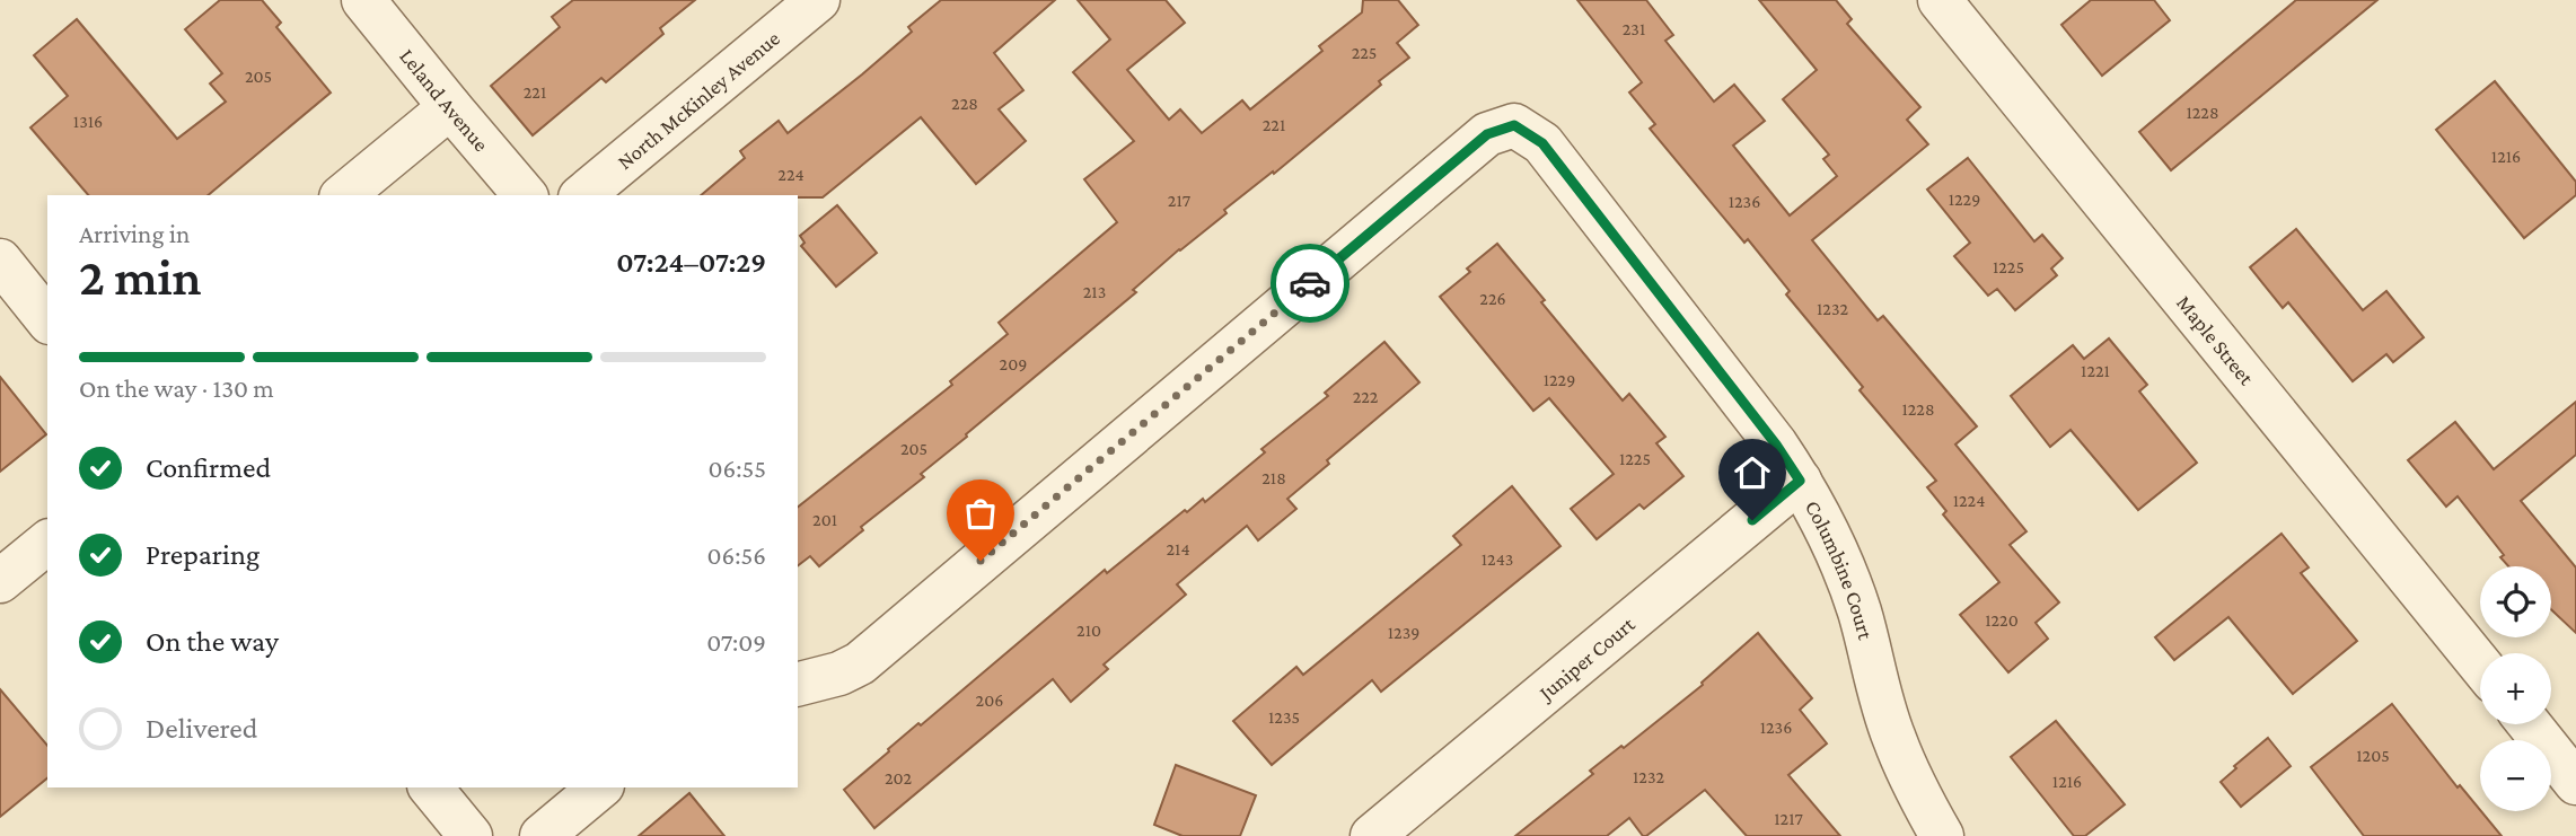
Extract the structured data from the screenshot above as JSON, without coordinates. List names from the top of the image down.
{
  "streets": {
    "street": [
      "Leland Avenue",
      "North McKinley Avenue",
      "Maple Street",
      "Columbine Court",
      "Juniper Court"
    ]
  },
  "crossings": [
    ["Columbine Court", "Juniper Court"]
  ],
  "house_numbers": [
    "231",
    "225",
    "205",
    "221",
    "228",
    "1228",
    "1316",
    "221",
    "1216",
    "224",
    "1229",
    "217",
    "1236",
    "1225",
    "213",
    "226",
    "1232",
    "209",
    "1221",
    "1229",
    "222",
    "1228",
    "205",
    "1225",
    "218",
    "1224",
    "201",
    "214",
    "1243",
    "1220",
    "210",
    "1239",
    "206",
    "1235",
    "1236",
    "1205",
    "1232",
    "202",
    "1216",
    "1217"
  ],
  "page": {
    "heading": ["2 min", "Arriving in", "07:24–07:29"],
    "bar": "On the way · 130 m",
    "list": [
      ["Confirmed", "06:55"],
      ["Preparing", "06:56"],
      ["On the way", "07:09"],
      "Delivered"
    ],
    "map_buttons": ["+", "−"]
  }
}
